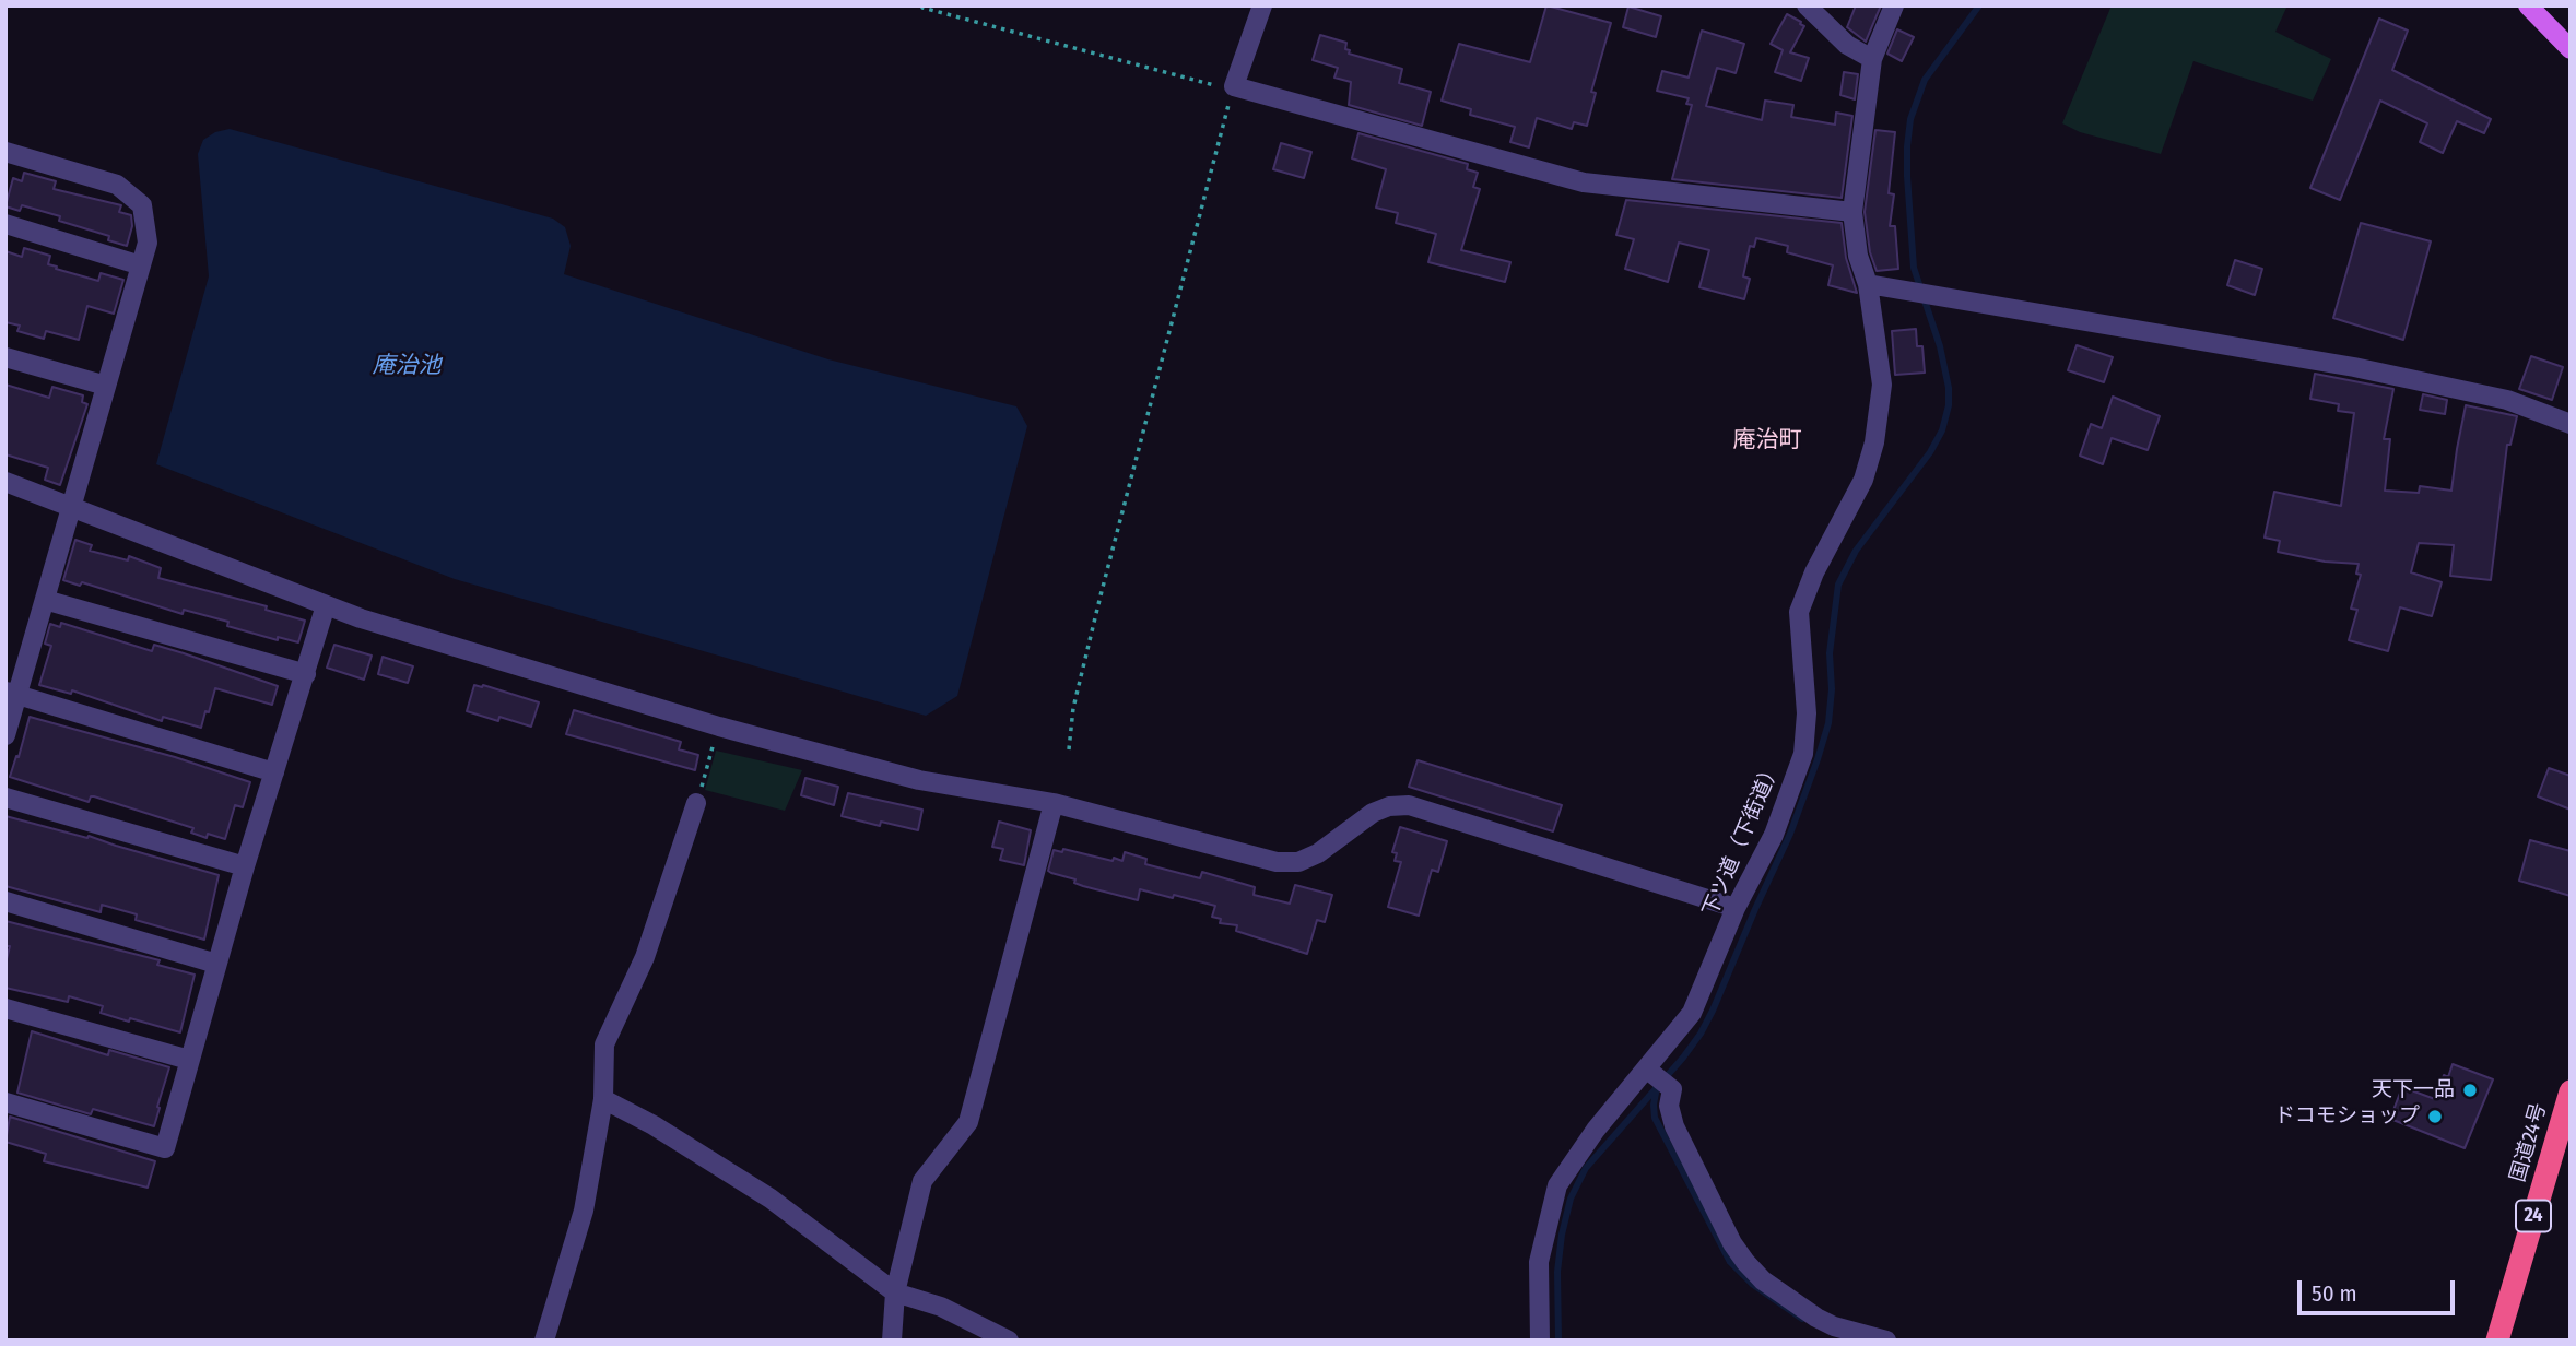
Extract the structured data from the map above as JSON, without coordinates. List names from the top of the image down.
{
  "streets": {
    "highway": ["国道24号", "24"],
    "street": ["下ツ道（下街道）"]
  },
  "districts": ["庵治町"],
  "water": ["庵治池"],
  "places": ["天下一品", "ドコモショップ"],
  "scale_bar": "50 m"
}
